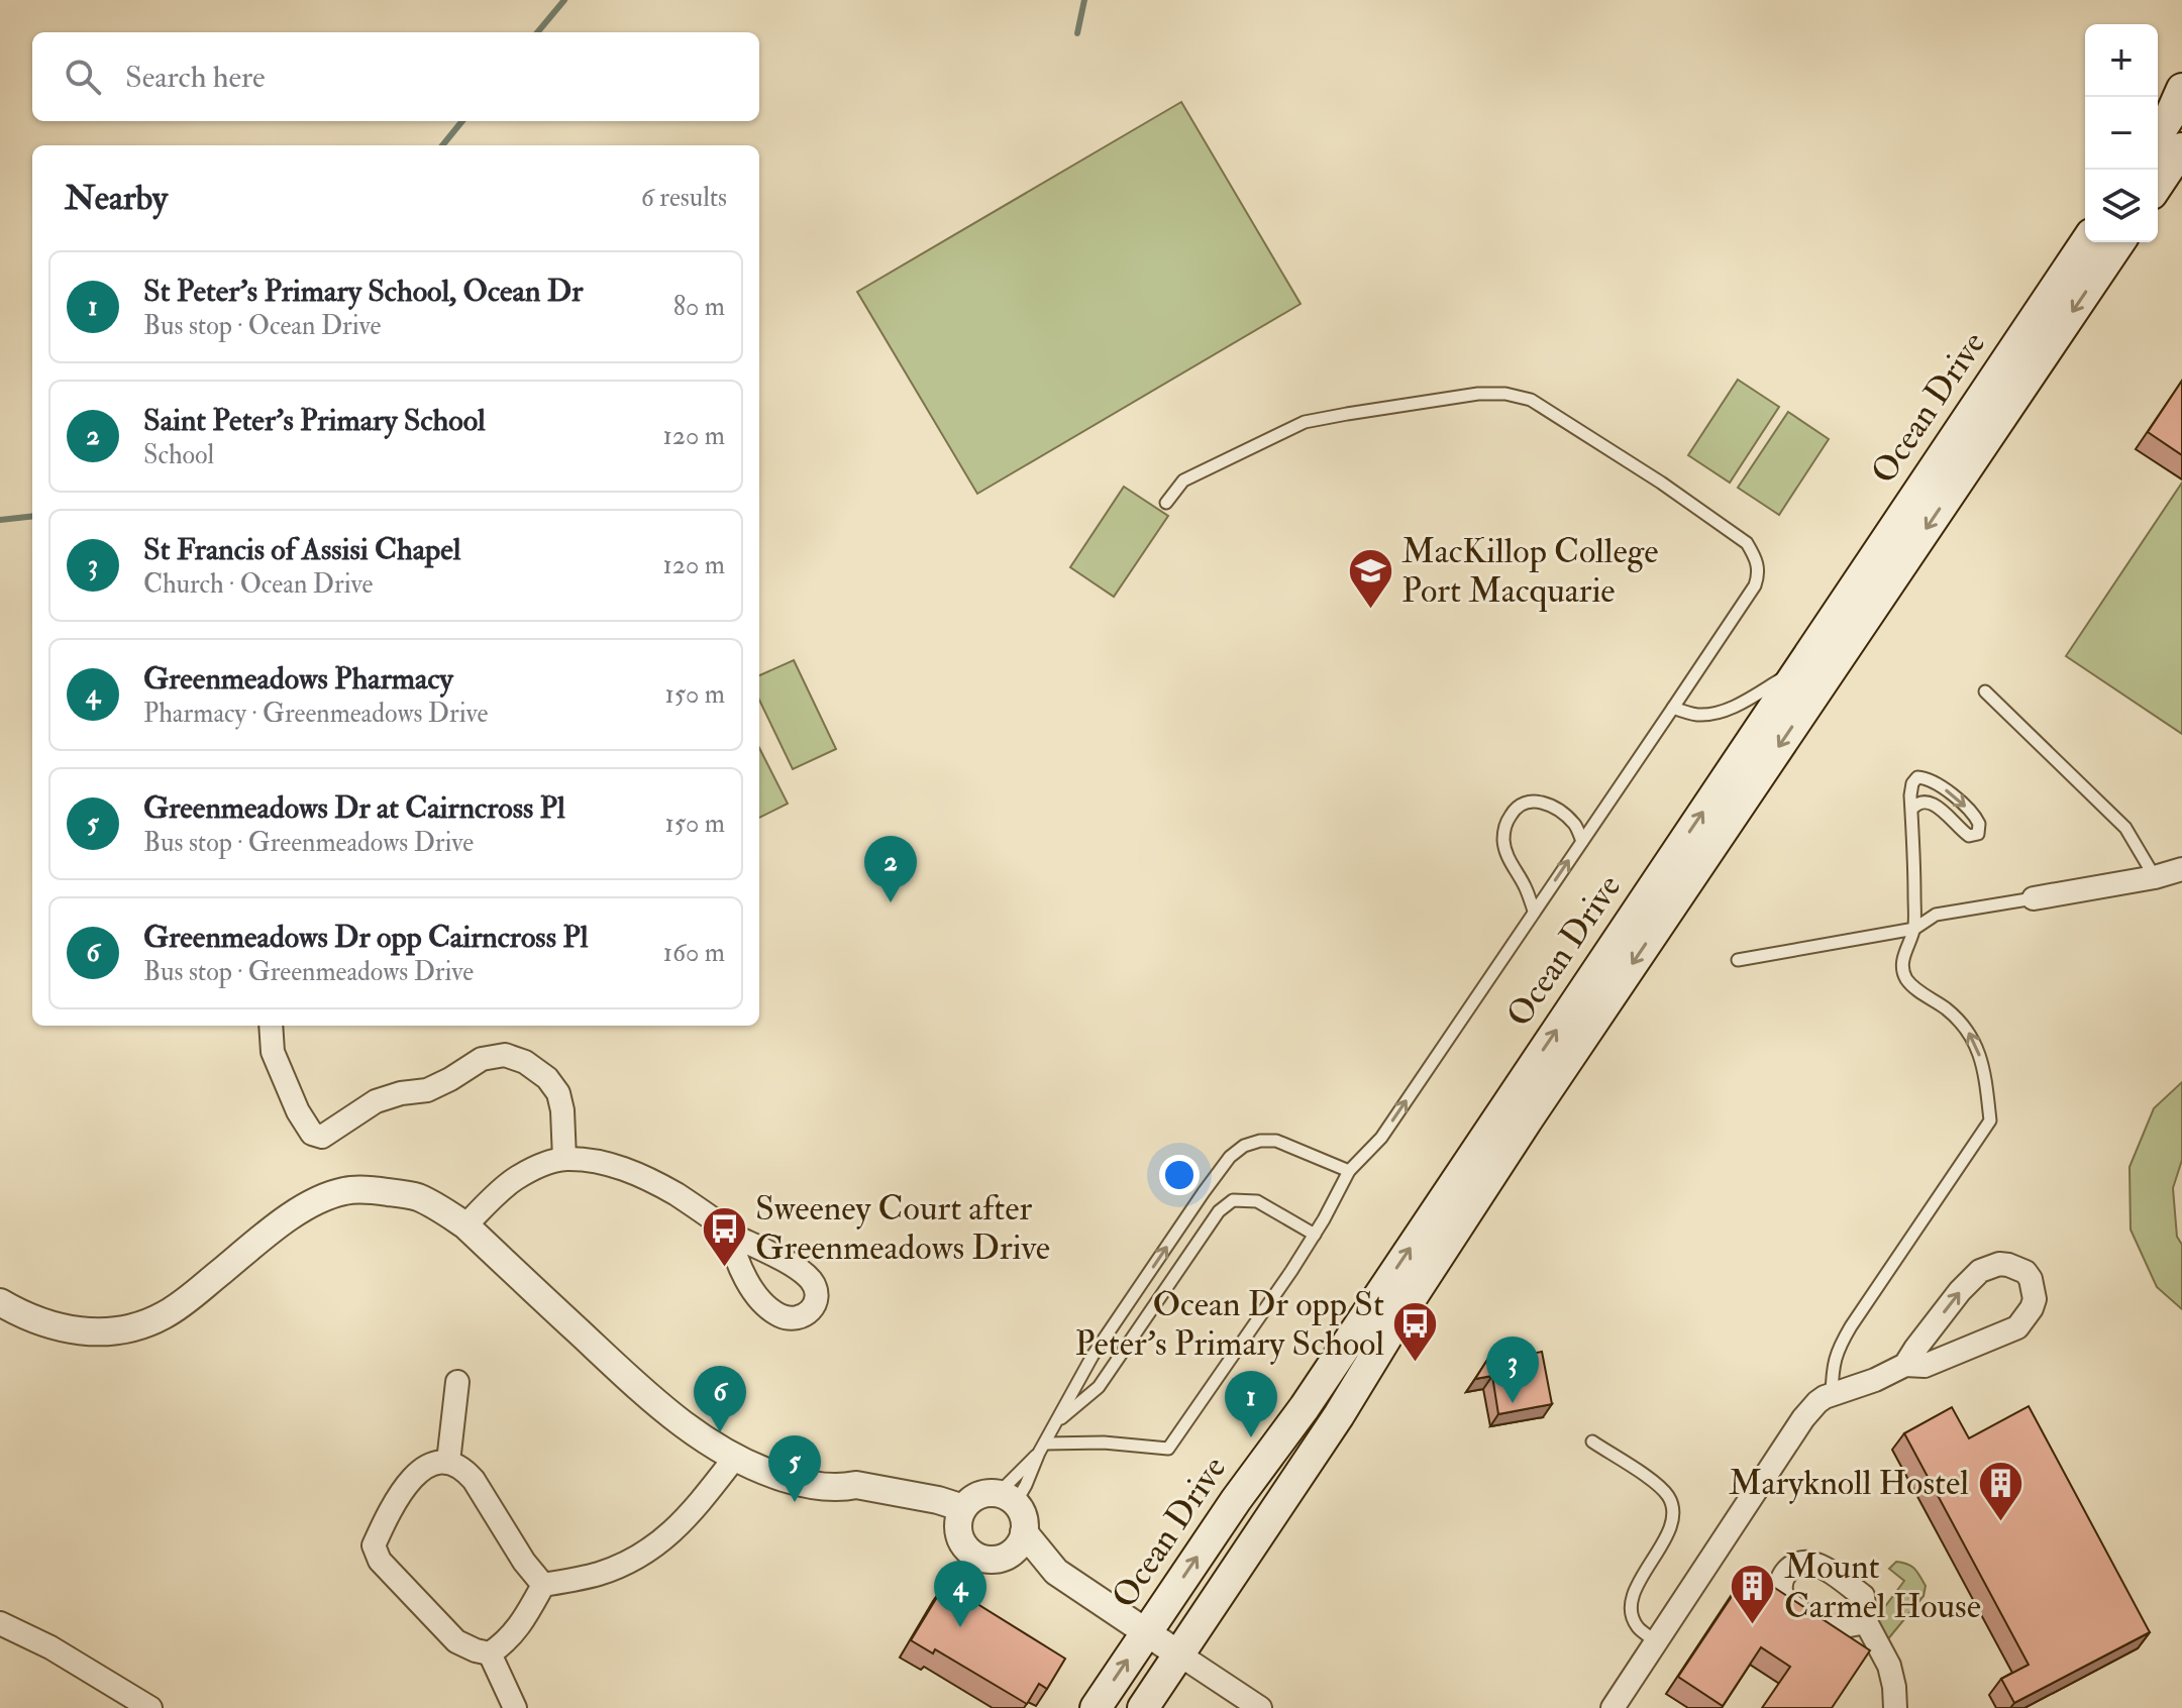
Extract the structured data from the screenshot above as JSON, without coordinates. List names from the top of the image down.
{
  "streets": {
    "main road": ["Ocean Drive"]
  },
  "places": {
    "school or university": ["MacKillop College Port Macquarie"],
    "bus stop": ["Sweeney Court after Greenmeadows Drive", "Ocean Dr opp St Peter's Primary School"],
    "building": ["Maryknoll Hostel", "Mount Carmel House"]
  },
  "page": {
    "map_buttons": ["+", "−"],
    "search": "Search here",
    "heading": ["Nearby", "6 results"],
    "list": [
      {
        "mark": "1",
        "name": "St Peter's Primary School, Ocean Dr",
        "note": "Bus stop · Ocean Drive",
        "value": "80 m"
      },
      {
        "mark": "2",
        "name": "Saint Peter's Primary School",
        "note": "School",
        "value": "120 m"
      },
      {
        "mark": "3",
        "name": "St Francis of Assisi Chapel",
        "note": "Church · Ocean Drive",
        "value": "120 m"
      },
      {
        "mark": "4",
        "name": "Greenmeadows Pharmacy",
        "note": "Pharmacy · Greenmeadows Drive",
        "value": "150 m"
      },
      {
        "mark": "5",
        "name": "Greenmeadows Dr at Cairncross Pl",
        "note": "Bus stop · Greenmeadows Drive",
        "value": "150 m"
      },
      {
        "mark": "6",
        "name": "Greenmeadows Dr opp Cairncross Pl",
        "note": "Bus stop · Greenmeadows Drive",
        "value": "160 m"
      }
    ],
    "pins": [
      "2",
      "3",
      "6",
      "1",
      "5",
      "4"
    ]
  }
}
